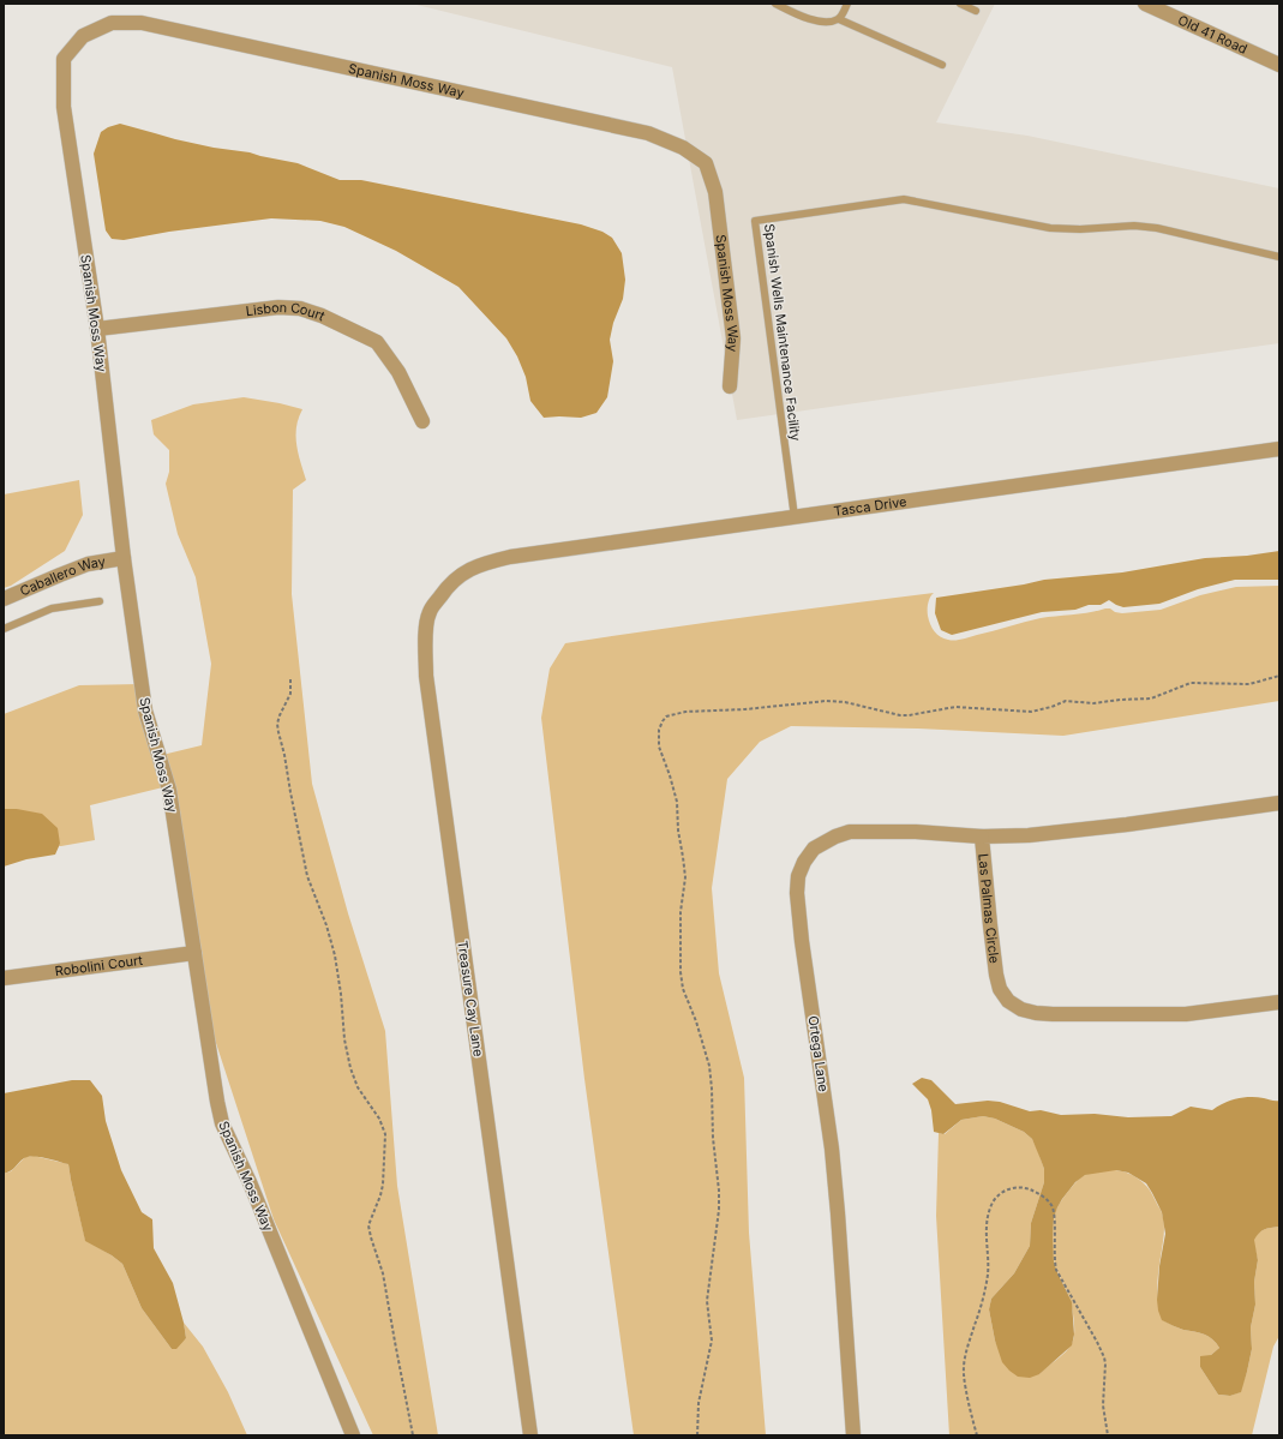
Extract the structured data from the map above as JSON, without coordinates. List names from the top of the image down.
{
  "streets": {
    "street": [
      "Old 41 Road",
      "Spanish Moss Way",
      "Lisbon Court",
      "Tasca Drive",
      "Caballero Way",
      "Las Palmas Circle",
      "Robolini Court",
      "Treasure Cay Lane",
      "Ortega Lane"
    ],
    "lane": ["Spanish Wells Maintenance Facility"]
  },
  "crossings": [
    ["Spanish Moss Way", "Lisbon Court"],
    ["Spanish Moss Way", "Caballero Way"],
    ["Spanish Moss Way", "Robolini Court"],
    ["Spanish Wells Maintenance Facility", "Tasca Drive"],
    ["Tasca Drive", "Treasure Cay Lane"],
    ["Las Palmas Circle", "Ortega Lane"]
  ]
}
